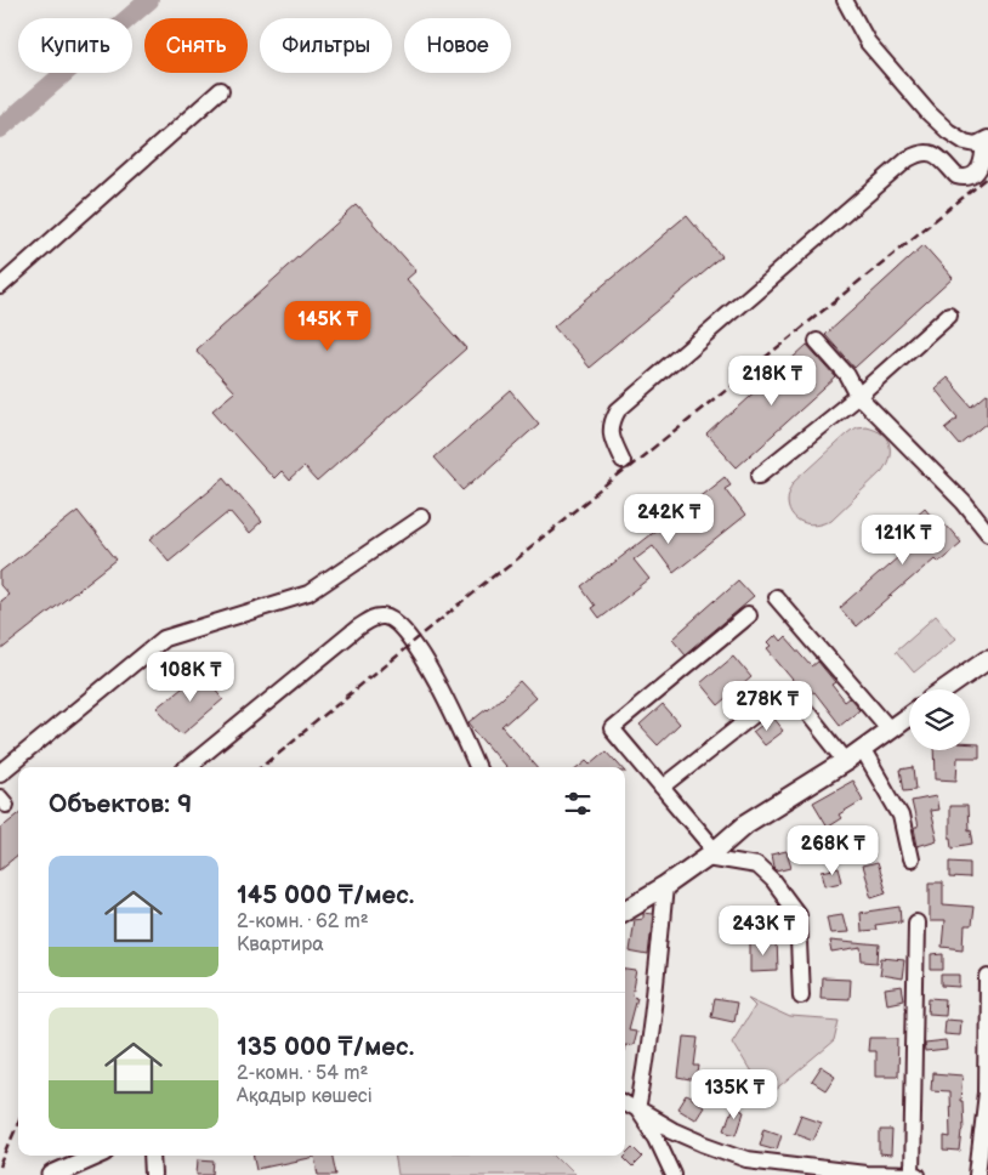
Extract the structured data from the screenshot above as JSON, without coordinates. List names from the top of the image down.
{
  "page": {
    "chip": [
      "Купить",
      "Снять",
      "Фильтры",
      "Новое"
    ],
    "price": [
      "145K ₸",
      "218K ₸",
      "242K ₸",
      "121K ₸",
      "108K ₸",
      "278K ₸",
      "268K ₸",
      "243K ₸",
      "135K ₸"
    ],
    "heading": "Объектов: 9",
    "list": [
      {
        "name": "145 000 ₸/мес.",
        "note": "2-комн. · 62 m² · Квартира"
      },
      {
        "name": "135 000 ₸/мес.",
        "note": "2-комн. · 54 m² · Ақадыр көшесі"
      }
    ]
  }
}
